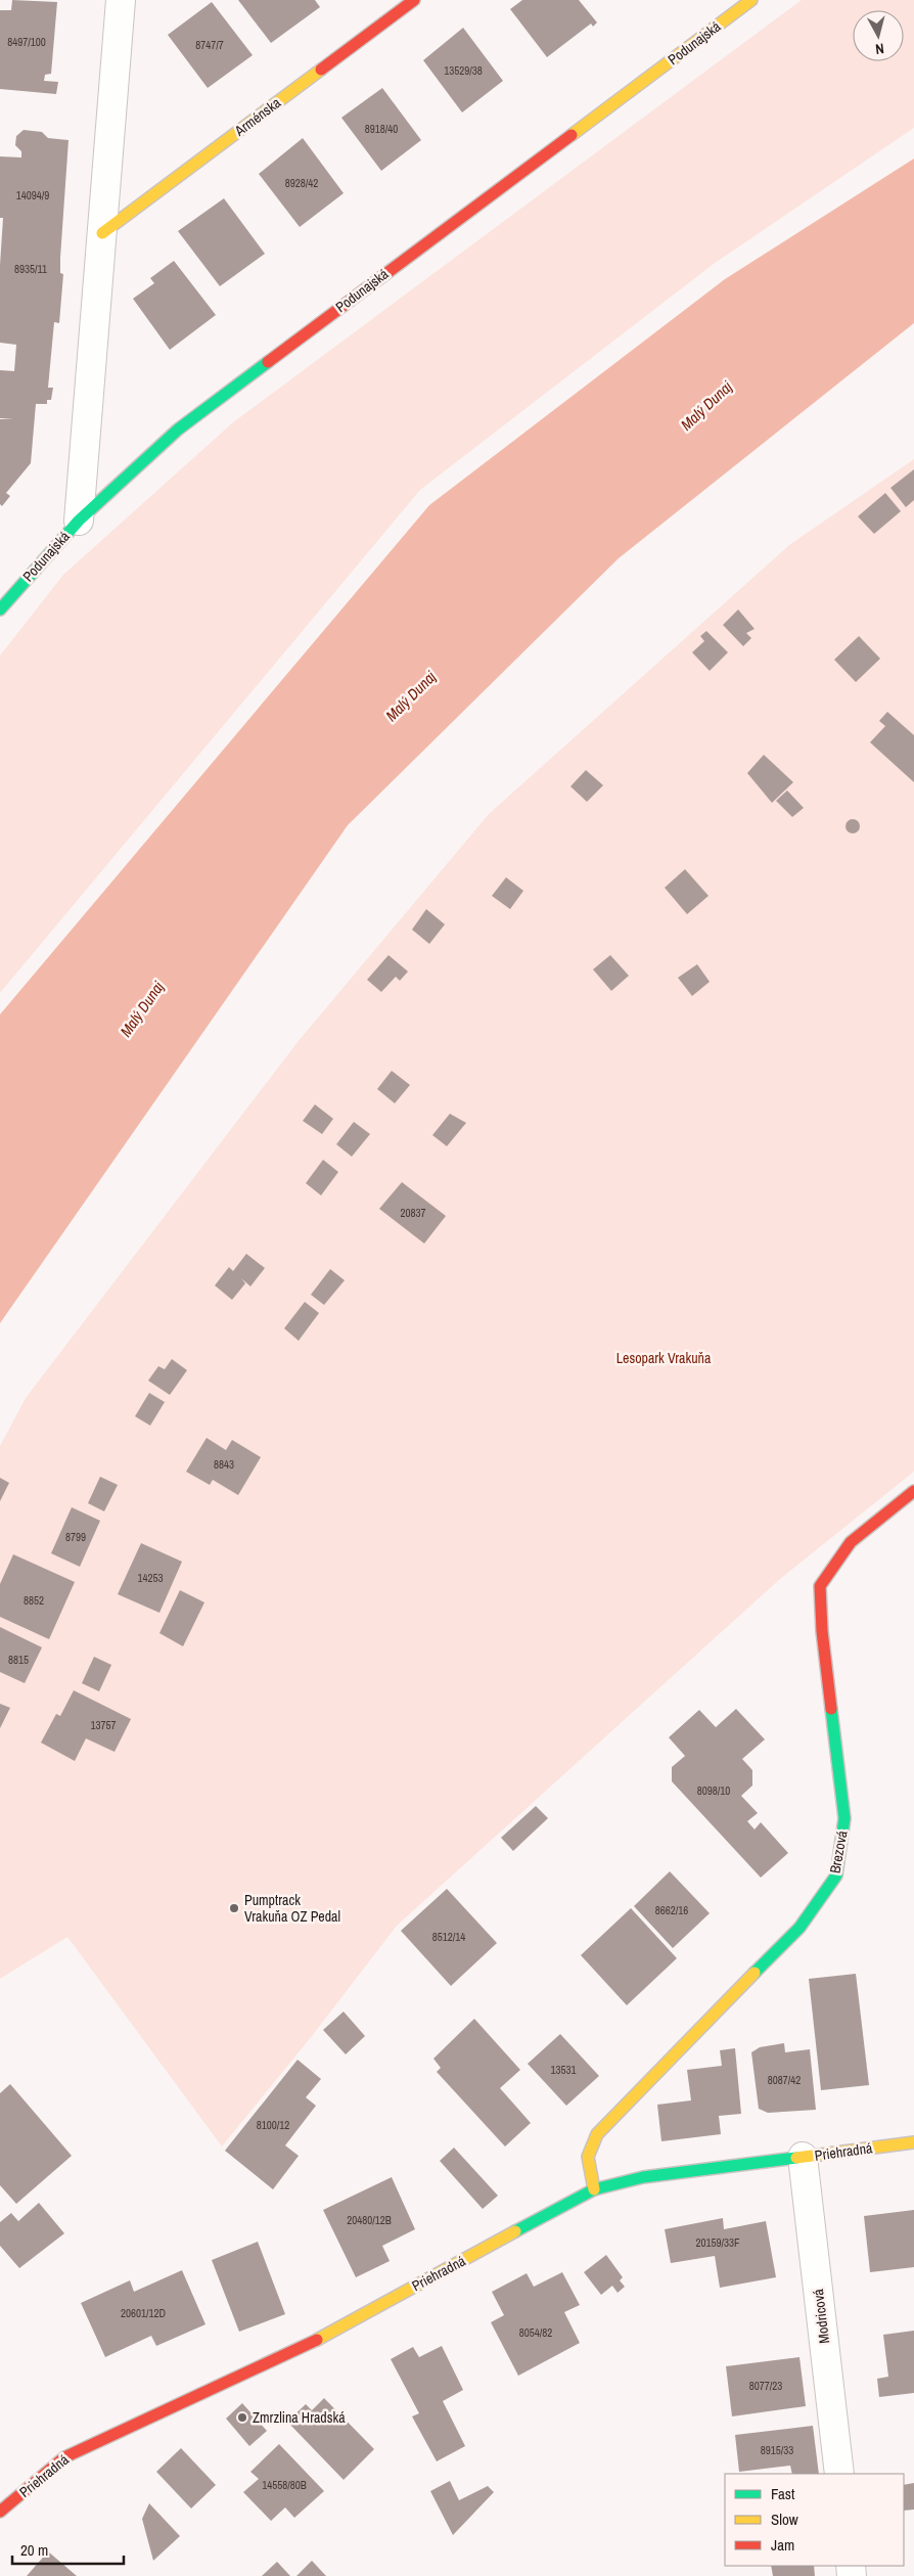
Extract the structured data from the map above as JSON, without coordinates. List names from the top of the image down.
{
  "streets": {
    "street": [
      "Podunajská",
      "Arménska",
      "Brezová",
      "Priehradná",
      "Modricová"
    ]
  },
  "crossings": [
    ["Brezová", "Priehradná"],
    ["Priehradná", "Modricová"]
  ],
  "water": ["Malý Dunaj"],
  "parks": ["Lesopark Vrakuňa"],
  "places": ["Pumptrack Vrakuňa OZ Pedal", "Zmrzlina Hradská"],
  "house_numbers": [
    "8497/100",
    "8747/7",
    "13529/38",
    "8918/40",
    "8928/42",
    "14094/9",
    "8935/11",
    "20837",
    "8843",
    "8799",
    "14253",
    "8852",
    "8815",
    "13757",
    "8098/10",
    "8662/16",
    "8512/14",
    "13531",
    "8087/42",
    "8100/12",
    "20480/12B",
    "20159/33F",
    "20601/12D",
    "8054/82",
    "8077/23",
    "8915/33",
    "14558/80B"
  ],
  "legend": ["Fast", "Slow", "Jam"],
  "scale_bar": "20 m",
  "north": "bottom"
}
